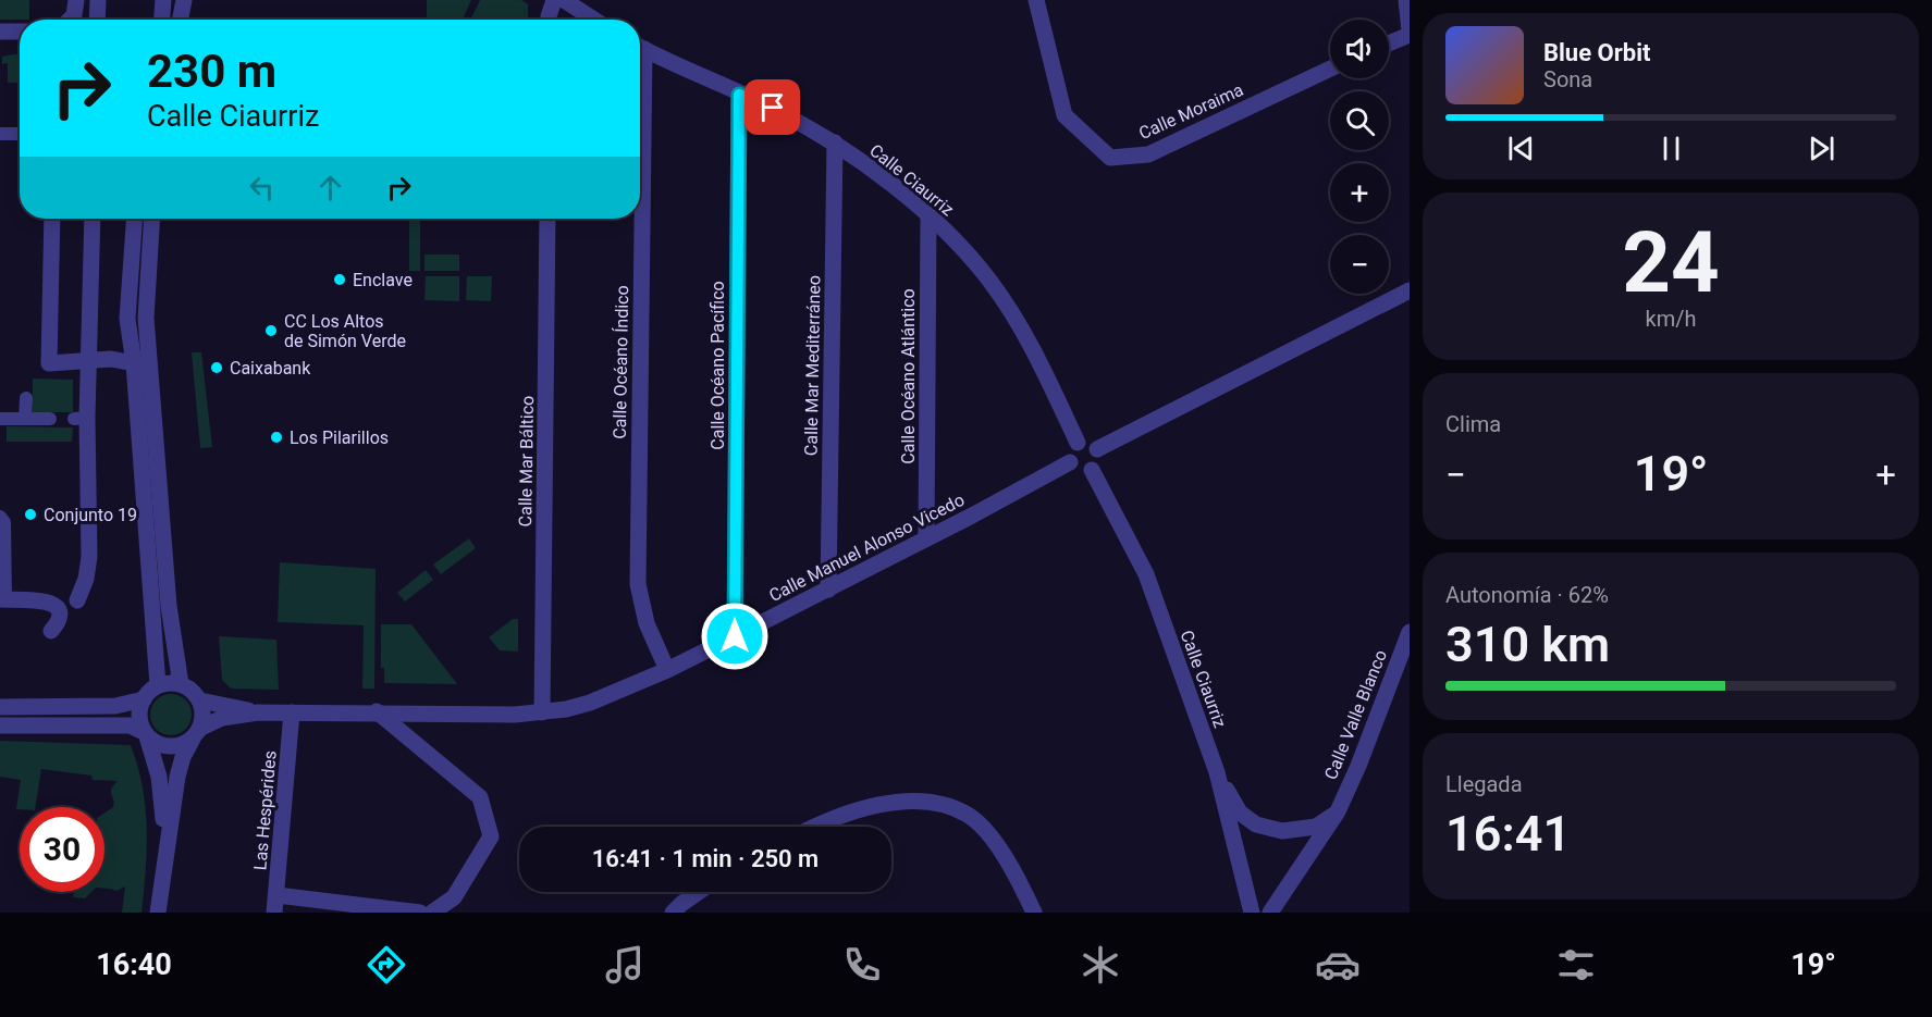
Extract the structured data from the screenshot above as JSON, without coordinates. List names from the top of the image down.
{
  "streets": {
    "street": [
      "Calle Moraima",
      "Calle Ciaurriz",
      "Calle Océano Índico",
      "Calle Océano Pacífico",
      "Calle Mar Mediterráneo",
      "Calle Océano Atlántico",
      "Calle Mar Báltico",
      "Calle Manuel Alonso Vicedo",
      "Calle Valle Blanco",
      "Las Hespérides"
    ]
  },
  "crossings": [
    ["Calle Ciaurriz", "Calle Océano Pacífico"],
    ["Calle Ciaurriz", "Calle Mar Mediterráneo"],
    ["Calle Ciaurriz", "Calle Océano Atlántico"],
    ["Calle Ciaurriz", "Calle Manuel Alonso Vicedo"],
    ["Calle Océano Índico", "Calle Manuel Alonso Vicedo"],
    ["Calle Océano Pacífico", "Calle Manuel Alonso Vicedo"],
    ["Calle Mar Mediterráneo", "Calle Manuel Alonso Vicedo"],
    ["Calle Océano Atlántico", "Calle Manuel Alonso Vicedo"],
    ["Calle Mar Báltico", "Calle Manuel Alonso Vicedo"],
    ["Calle Manuel Alonso Vicedo", "Las Hespérides"]
  ],
  "places": [
    "Enclave",
    "CC Los Altos de Simón Verde",
    "Caixabank",
    "Los Pilarillos",
    "Conjunto 19"
  ],
  "page": {
    "map_buttons": ["+", "−"],
    "turn": ["230 m", "Calle Ciaurriz"],
    "song": ["Blue Orbit", "Sona"],
    "tile": [
      ["24", "km/h"],
      "Clima",
      ["Autonomía · 62%", "310 km"],
      ["Llegada", "16:41"]
    ],
    "heat": ["−", "19°", "+"],
    "limit": "30",
    "trip": "16:41 · 1 min · 250 m",
    "tabs": ["16:40", "19°"]
  }
}
